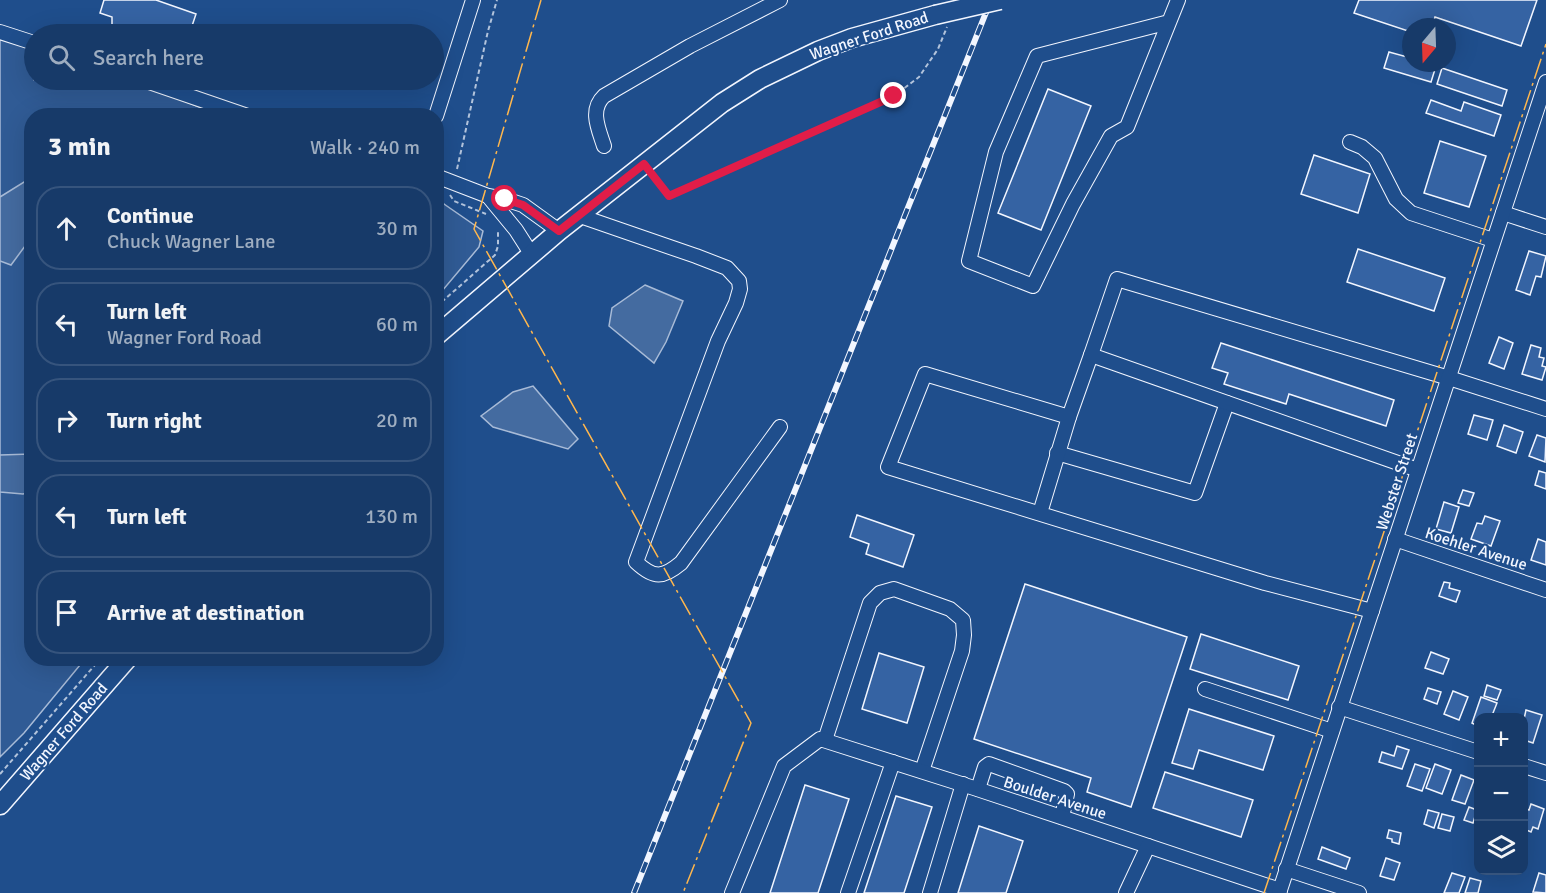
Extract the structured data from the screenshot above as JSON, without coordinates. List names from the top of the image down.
{
  "streets": {
    "main road": ["Wagner Ford Road"],
    "street": ["Webster Street", "Koehler Avenue", "Boulder Avenue"]
  },
  "crossings": [
    ["Webster Street", "Koehler Avenue"],
    ["Webster Street", "Boulder Avenue"]
  ],
  "north": "bottom",
  "page": {
    "search": "Search here",
    "heading": ["3 min", "Walk · 240 m"],
    "list": [
      ["Continue", "Chuck Wagner Lane", "30 m"],
      ["Turn left", "Wagner Ford Road", "60 m"],
      ["Turn right", "20 m"],
      ["Turn left", "130 m"],
      "Arrive at destination"
    ],
    "map_buttons": ["+", "−"]
  }
}
